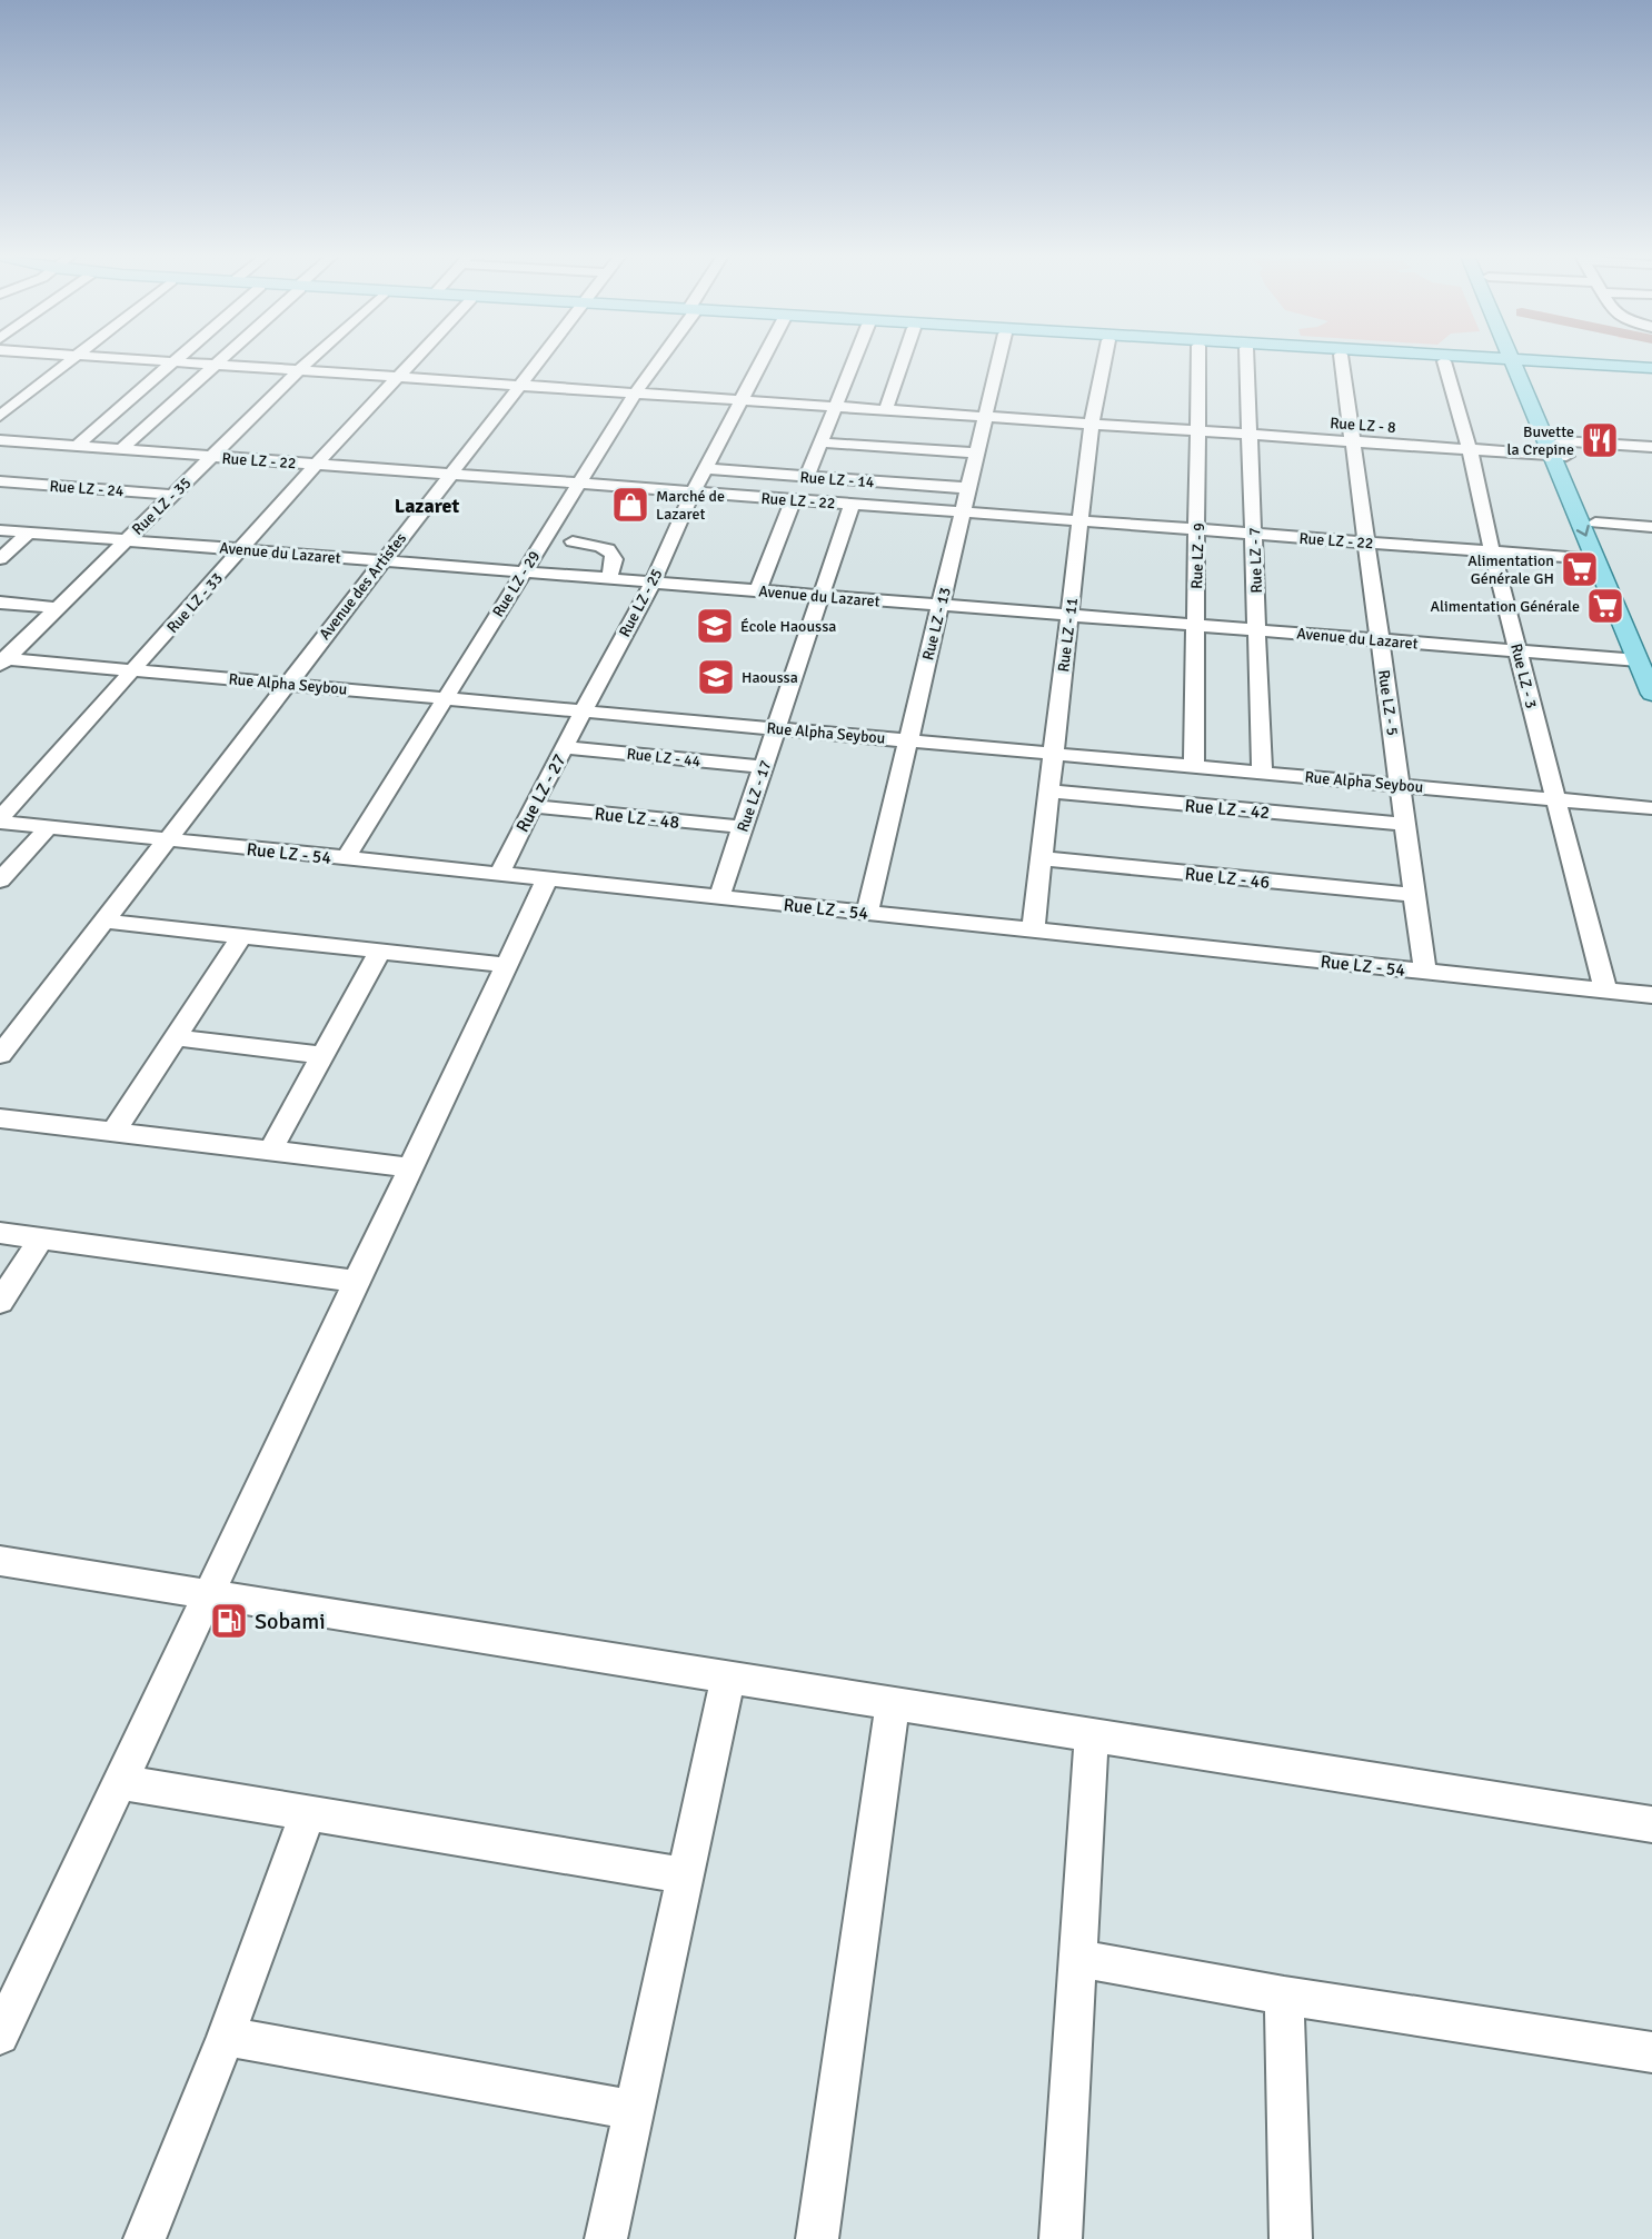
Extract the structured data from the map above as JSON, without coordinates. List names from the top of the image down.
{
  "streets": {
    "street": [
      "Rue LZ - 8",
      "Rue LZ - 22",
      "Rue LZ - 14",
      "Rue LZ - 24",
      "Rue LZ - 35",
      "Avenue du Lazaret",
      "Rue LZ - 9",
      "Rue LZ - 7",
      "Rue LZ - 29",
      "Avenue des Artistes",
      "Rue LZ - 33",
      "Rue LZ - 25",
      "Rue LZ - 13",
      "Rue LZ - 11",
      "Rue LZ - 3",
      "Rue Alpha Seybou",
      "Rue LZ - 5",
      "Rue LZ - 44",
      "Rue LZ - 27",
      "Rue LZ - 17",
      "Rue LZ - 42",
      "Rue LZ - 48",
      "Rue LZ - 54",
      "Rue LZ - 46"
    ]
  },
  "crossings": [
    ["Rue LZ - 8", "Rue LZ - 35"],
    ["Rue LZ - 8", "Rue LZ - 9"],
    ["Rue LZ - 8", "Rue LZ - 7"],
    ["Rue LZ - 8", "Rue LZ - 29"],
    ["Rue LZ - 8", "Avenue des Artistes"],
    ["Rue LZ - 8", "Rue LZ - 33"],
    ["Rue LZ - 8", "Rue LZ - 25"],
    ["Rue LZ - 8", "Rue LZ - 13"],
    ["Rue LZ - 8", "Rue LZ - 11"],
    ["Rue LZ - 8", "Rue LZ - 3"],
    ["Rue LZ - 8", "Rue LZ - 5"],
    ["Rue LZ - 22", "Rue LZ - 35"],
    ["Rue LZ - 22", "Rue LZ - 9"],
    ["Rue LZ - 22", "Rue LZ - 7"],
    ["Rue LZ - 22", "Rue LZ - 29"],
    ["Rue LZ - 22", "Avenue des Artistes"],
    ["Rue LZ - 22", "Rue LZ - 33"],
    ["Rue LZ - 22", "Rue LZ - 25"],
    ["Rue LZ - 22", "Rue LZ - 13"],
    ["Rue LZ - 22", "Rue LZ - 11"],
    ["Rue LZ - 22", "Rue LZ - 3"],
    ["Rue LZ - 22", "Rue LZ - 5"],
    ["Rue LZ - 22", "Rue LZ - 17"],
    ["Rue LZ - 14", "Rue LZ - 25"],
    ["Rue LZ - 14", "Rue LZ - 13"],
    ["Rue LZ - 24", "Rue LZ - 35"],
    ["Rue LZ - 35", "Avenue du Lazaret"],
    ["Rue LZ - 35", "Rue Alpha Seybou"],
    ["Avenue du Lazaret", "Rue LZ - 9"],
    ["Avenue du Lazaret", "Rue LZ - 7"],
    ["Avenue du Lazaret", "Rue LZ - 29"],
    ["Avenue du Lazaret", "Avenue des Artistes"],
    ["Avenue du Lazaret", "Rue LZ - 33"],
    ["Avenue du Lazaret", "Rue LZ - 25"],
    ["Avenue du Lazaret", "Rue LZ - 13"],
    ["Avenue du Lazaret", "Rue LZ - 11"],
    ["Avenue du Lazaret", "Rue LZ - 3"],
    ["Avenue du Lazaret", "Rue LZ - 5"],
    ["Avenue du Lazaret", "Rue LZ - 17"],
    ["Rue LZ - 9", "Rue Alpha Seybou"],
    ["Rue LZ - 7", "Rue Alpha Seybou"],
    ["Rue LZ - 29", "Rue Alpha Seybou"],
    ["Rue LZ - 29", "Rue LZ - 54"],
    ["Avenue des Artistes", "Rue Alpha Seybou"],
    ["Avenue des Artistes", "Rue LZ - 54"],
    ["Rue LZ - 33", "Rue Alpha Seybou"],
    ["Rue LZ - 33", "Rue LZ - 54"],
    ["Rue LZ - 25", "Rue Alpha Seybou"],
    ["Rue LZ - 25", "Rue LZ - 27"],
    ["Rue LZ - 13", "Rue Alpha Seybou"],
    ["Rue LZ - 13", "Rue LZ - 54"],
    ["Rue LZ - 11", "Rue Alpha Seybou"],
    ["Rue LZ - 11", "Rue LZ - 42"],
    ["Rue LZ - 11", "Rue LZ - 54"],
    ["Rue LZ - 11", "Rue LZ - 46"],
    ["Rue LZ - 3", "Rue Alpha Seybou"],
    ["Rue LZ - 3", "Rue LZ - 54"],
    ["Rue Alpha Seybou", "Rue LZ - 5"],
    ["Rue Alpha Seybou", "Rue LZ - 27"],
    ["Rue Alpha Seybou", "Rue LZ - 17"],
    ["Rue LZ - 5", "Rue LZ - 42"],
    ["Rue LZ - 5", "Rue LZ - 54"],
    ["Rue LZ - 5", "Rue LZ - 46"],
    ["Rue LZ - 44", "Rue LZ - 27"],
    ["Rue LZ - 44", "Rue LZ - 17"],
    ["Rue LZ - 27", "Rue LZ - 48"],
    ["Rue LZ - 27", "Rue LZ - 54"],
    ["Rue LZ - 17", "Rue LZ - 48"],
    ["Rue LZ - 17", "Rue LZ - 54"]
  ],
  "districts": ["Lazaret"],
  "places": {
    "restaurant": ["Buvette la Crepine"],
    "shop": ["Marché de Lazaret"],
    "supermarket": ["Alimentation Générale GH", "Alimentation Générale"],
    "school or university": ["École Haoussa", "Haoussa"],
    "fuel station": ["Sobami"]
  }
}
